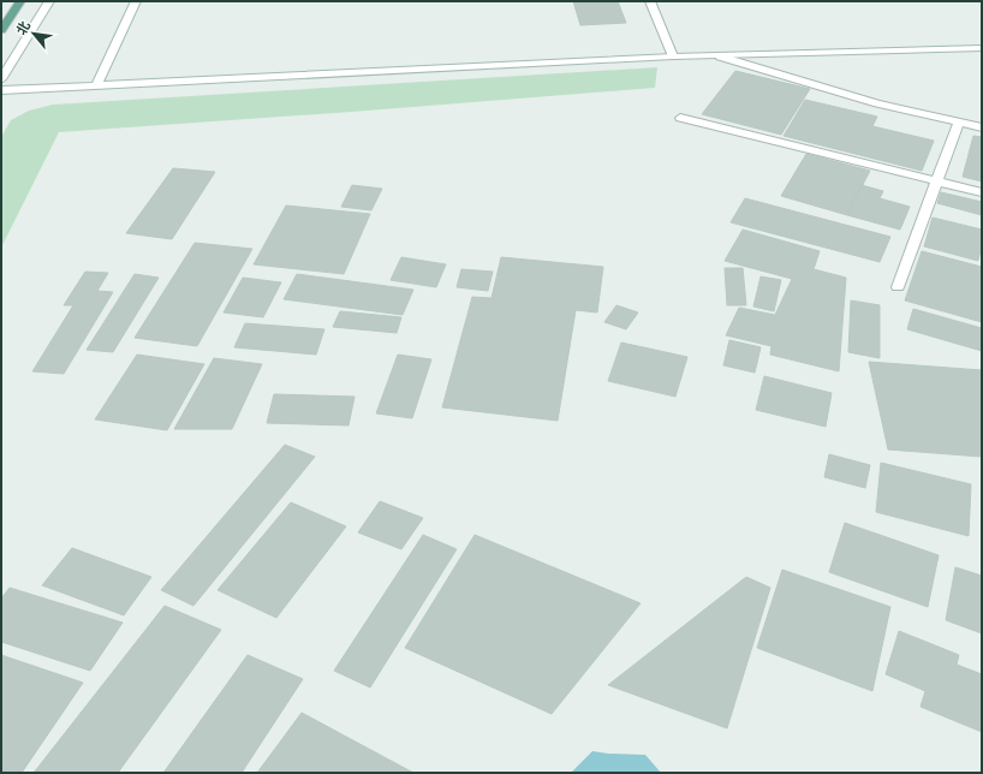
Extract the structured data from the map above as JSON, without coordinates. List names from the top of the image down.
{
  "north": "top left"
}
